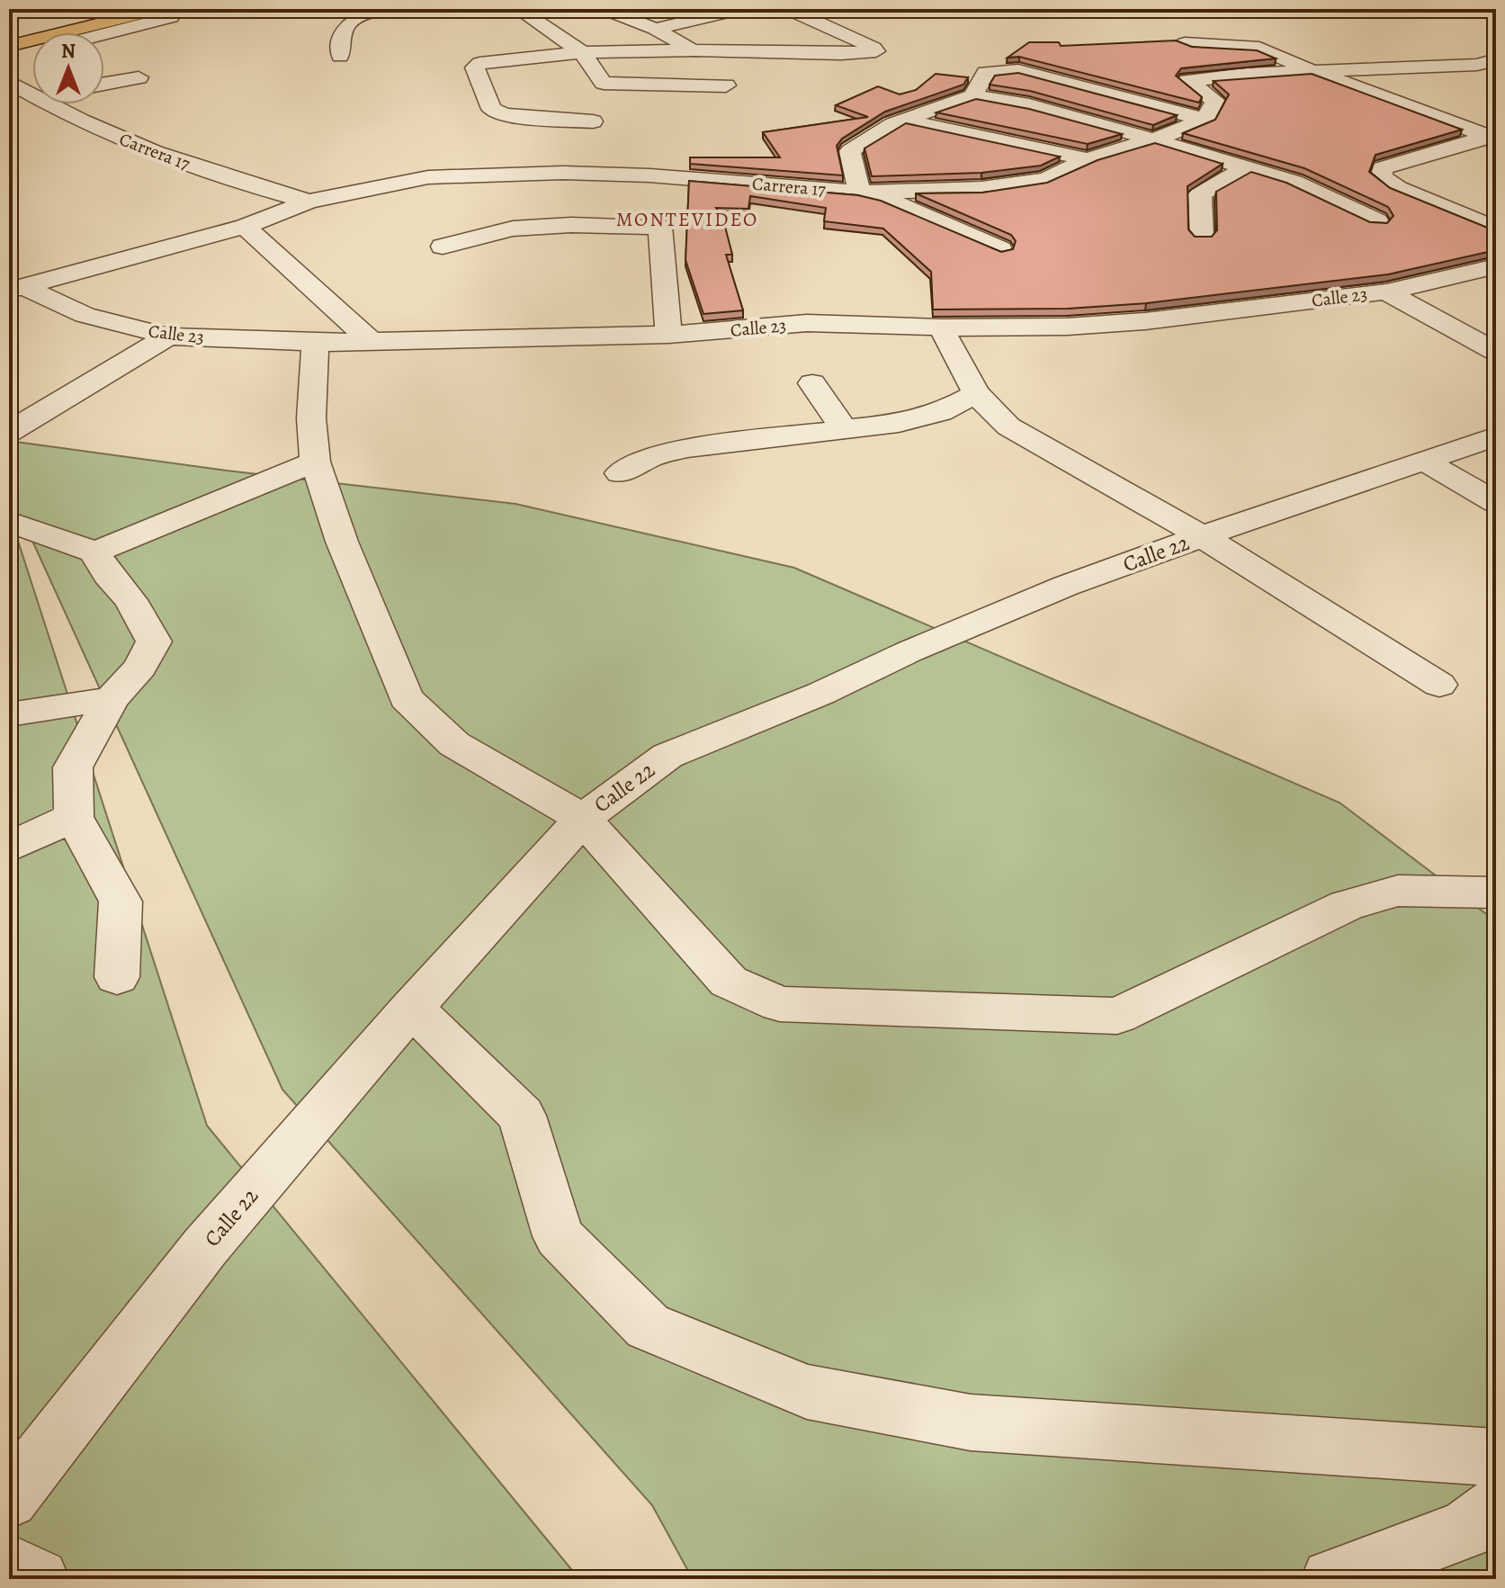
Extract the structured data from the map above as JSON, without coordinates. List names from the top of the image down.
{
  "streets": {
    "street": ["Carrera 17", "Calle 23", "Calle 22"]
  },
  "crossings": [
    ["Carrera 17", "Calle 23"]
  ],
  "districts": ["MONTEVIDEO"],
  "north": "top"
}
